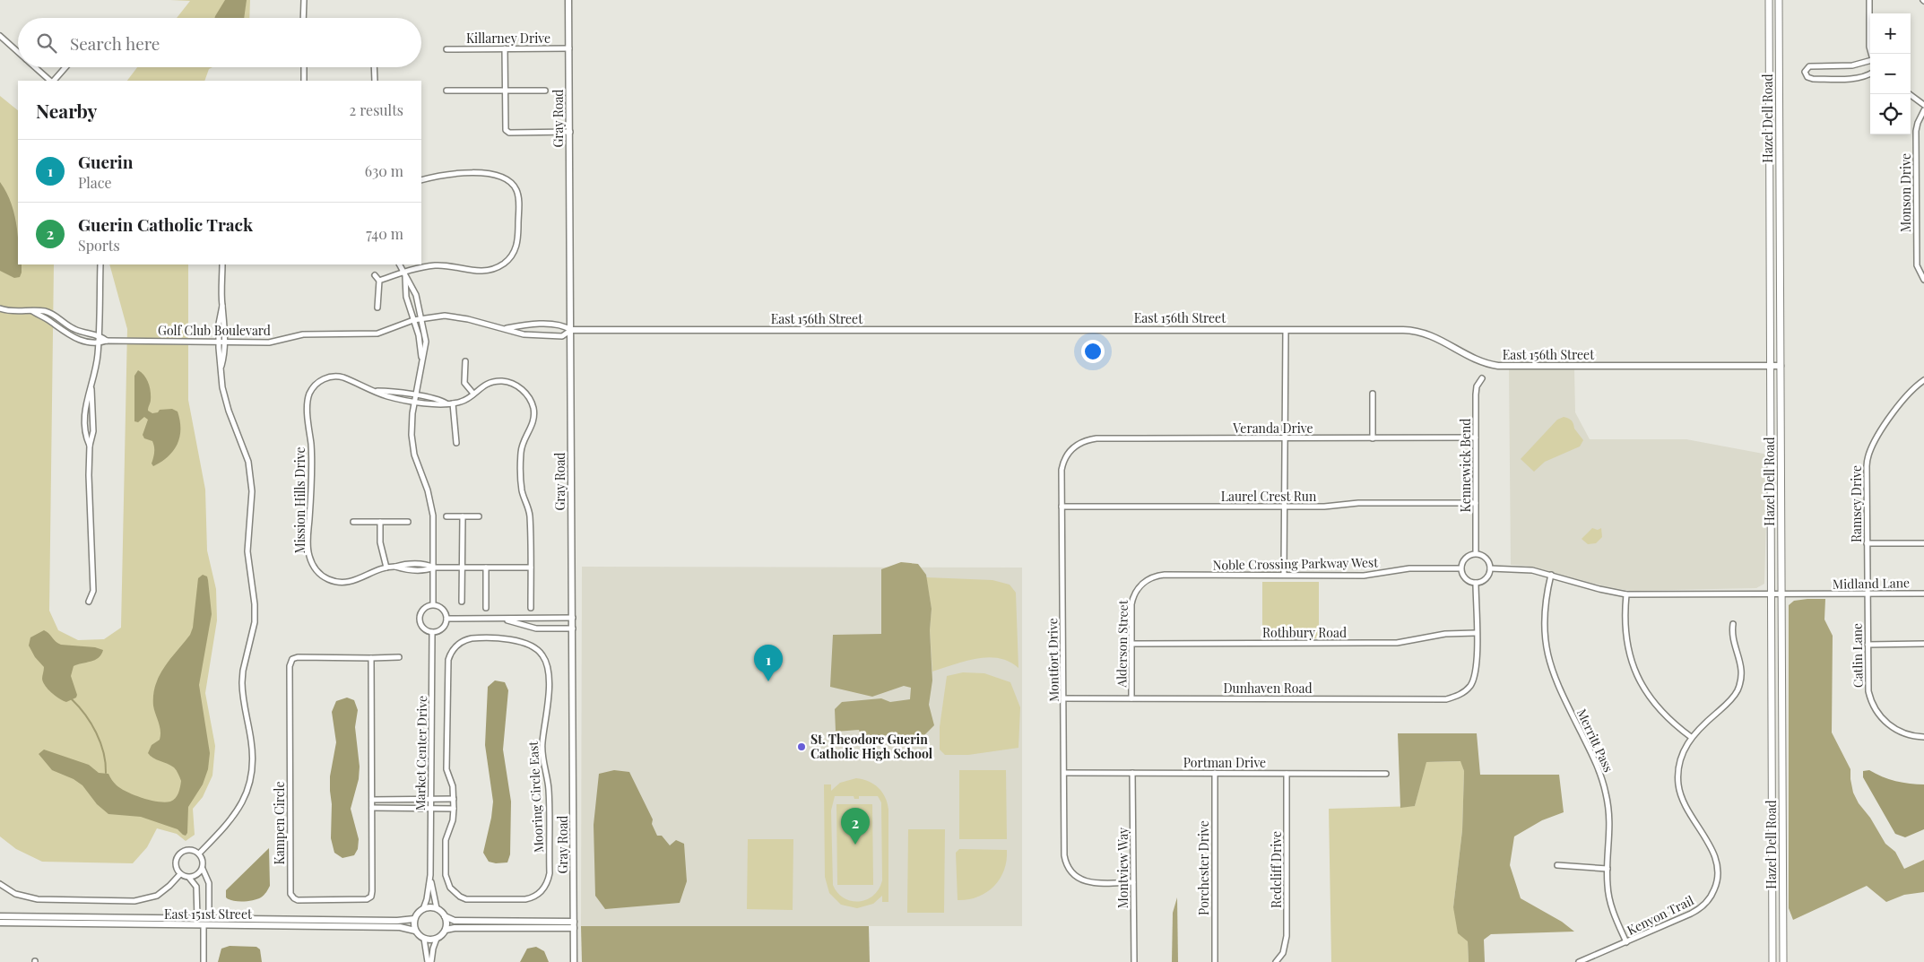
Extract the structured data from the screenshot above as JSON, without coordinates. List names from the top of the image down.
{
  "streets": {
    "main road": ["Hazel Dell Road"],
    "street": [
      "Killarney Drive",
      "Gray Road",
      "Monson Drive",
      "East 156th Street",
      "Golf Club Boulevard",
      "Veranda Drive",
      "Kennewick Bend",
      "Laurel Crest Run",
      "Mission Hills Drive",
      "Ramsey Drive",
      "Noble Crossing Parkway West",
      "Midland Lane",
      "Rothbury Road",
      "Alderson Street",
      "Catlin Lane",
      "Montfort Drive",
      "Dunhaven Road",
      "Merritt Pass",
      "Market Center Drive",
      "Portman Drive",
      "Mooring Circle East",
      "Kampen Circle",
      "Montview Way",
      "Porchester Drive",
      "Redcliff Drive",
      "East 151st Street",
      "Kenyon Trail"
    ]
  },
  "crossings": [
    ["Killarney Drive", "Gray Road"],
    ["Gray Road", "East 156th Street"],
    ["Gray Road", "Golf Club Boulevard"],
    ["Hazel Dell Road", "East 156th Street"],
    ["Hazel Dell Road", "Midland Lane"],
    ["East 156th Street", "Golf Club Boulevard"],
    ["Veranda Drive", "Kennewick Bend"],
    ["Veranda Drive", "Montfort Drive"],
    ["Kennewick Bend", "Laurel Crest Run"],
    ["Kennewick Bend", "Noble Crossing Parkway West"],
    ["Kennewick Bend", "Midland Lane"],
    ["Laurel Crest Run", "Montfort Drive"],
    ["Ramsey Drive", "Midland Lane"],
    ["Ramsey Drive", "Catlin Lane"],
    ["Noble Crossing Parkway West", "Midland Lane"],
    ["Noble Crossing Parkway West", "Alderson Street"],
    ["Midland Lane", "Catlin Lane"],
    ["Midland Lane", "Merritt Pass"],
    ["Rothbury Road", "Alderson Street"],
    ["Rothbury Road", "Dunhaven Road"],
    ["Alderson Street", "Dunhaven Road"],
    ["Montfort Drive", "Dunhaven Road"],
    ["Montfort Drive", "Portman Drive"],
    ["Montfort Drive", "Montview Way"],
    ["Merritt Pass", "Kenyon Trail"],
    ["Market Center Drive", "East 151st Street"],
    ["Portman Drive", "Montview Way"],
    ["Portman Drive", "Porchester Drive"],
    ["Portman Drive", "Redcliff Drive"]
  ],
  "places": ["St. Theodore Guerin Catholic High School"],
  "page": {
    "map_buttons": ["+", "−"],
    "search": "Search here",
    "heading": ["Nearby", "2 results"],
    "list": [
      {
        "mark": "1",
        "name": "Guerin",
        "note": "Place",
        "value": "630 m"
      },
      {
        "mark": "2",
        "name": "Guerin Catholic Track",
        "note": "Sports",
        "value": "740 m"
      }
    ],
    "pins": ["1", "2"]
  }
}
